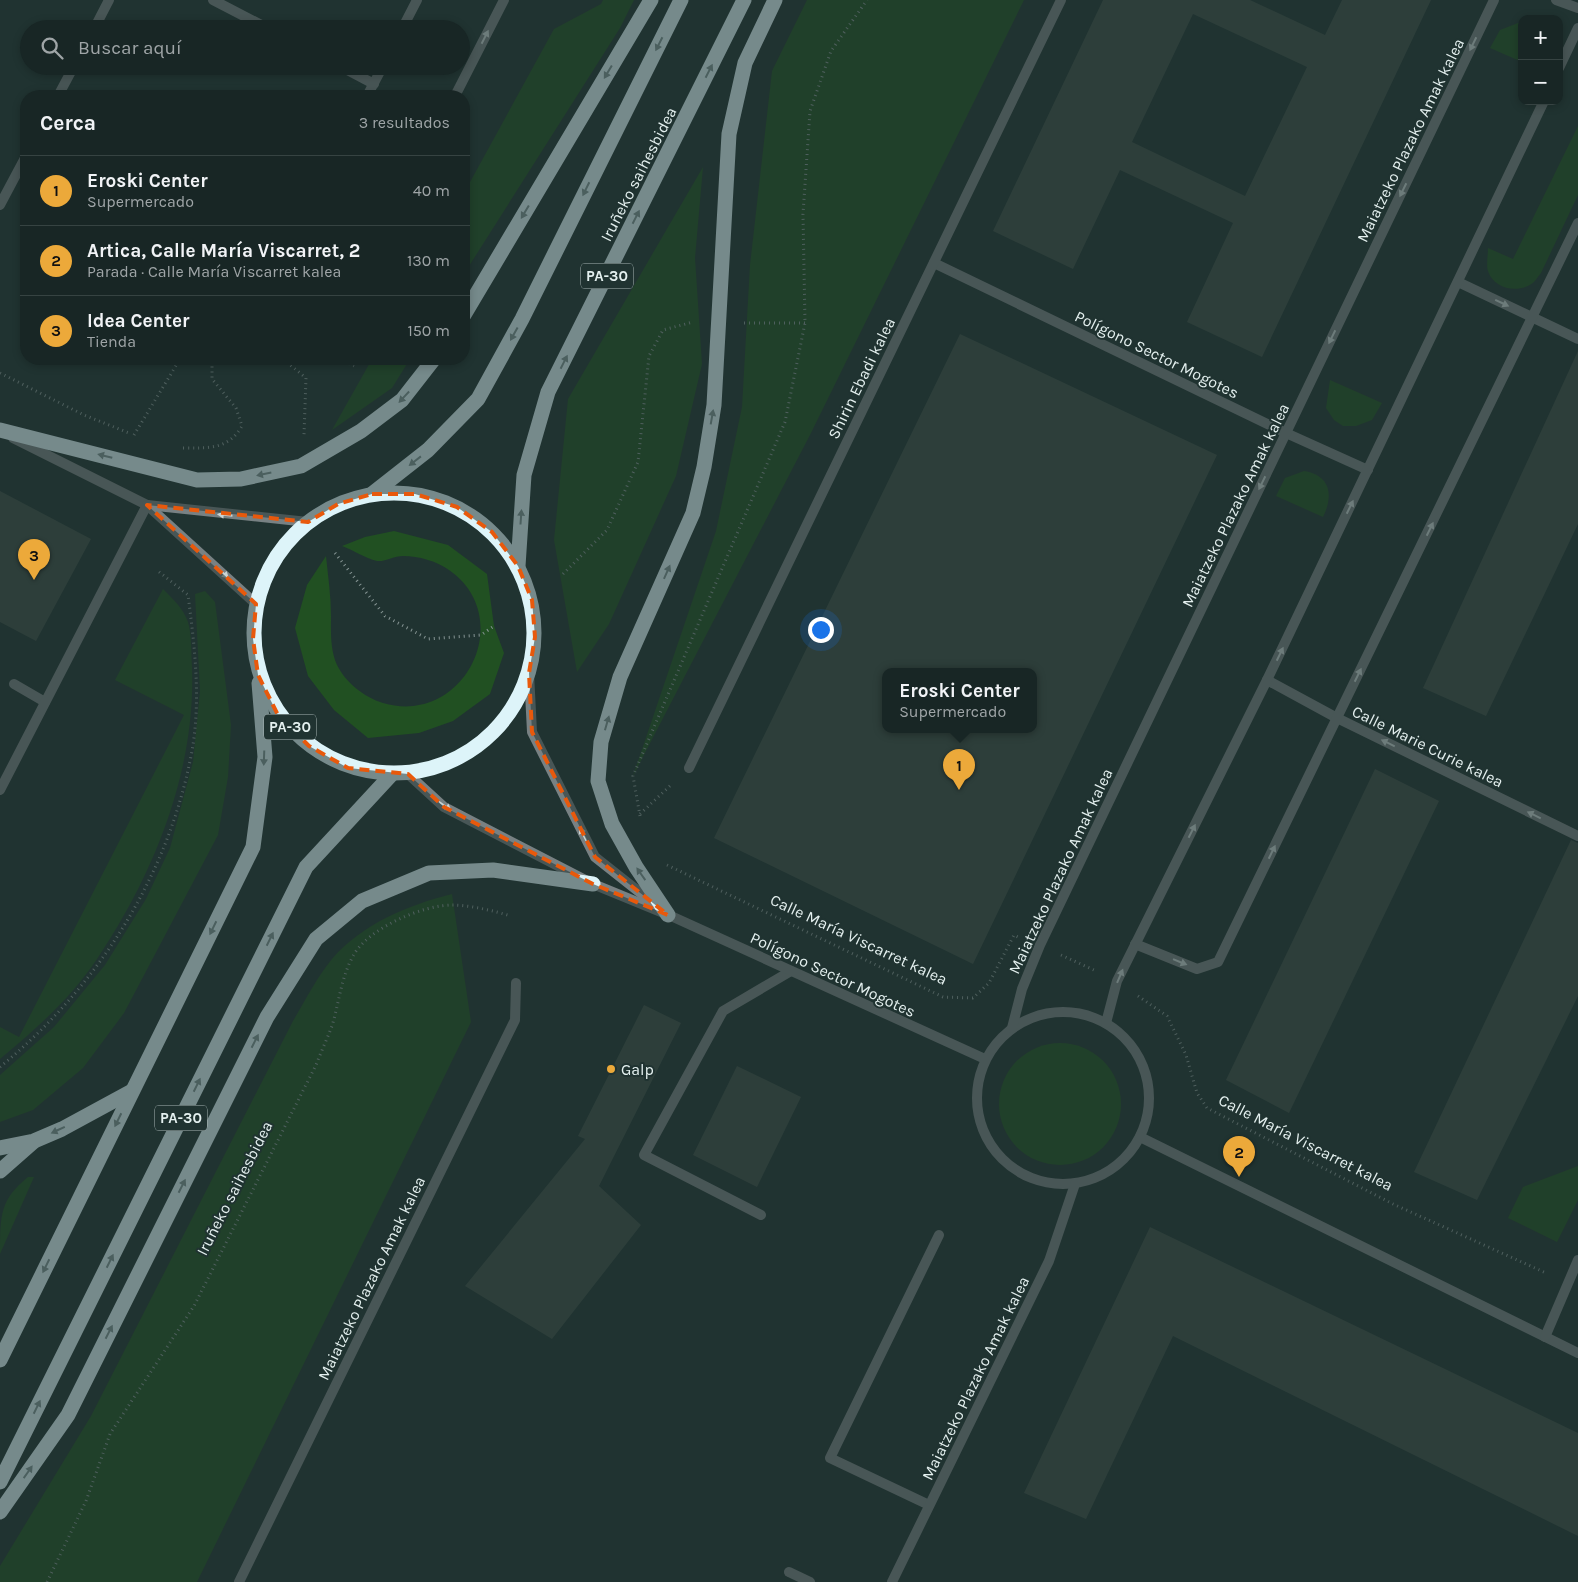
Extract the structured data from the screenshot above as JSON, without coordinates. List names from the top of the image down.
{
  "streets": {
    "highway": ["Iruñeko saihesbidea", "PA-30"],
    "street": [
      "Maiatzeko Plazako Amak kalea",
      "Polígono Sector Mogotes",
      "Shirin Ebadi kalea",
      "Calle Marie Curie kalea"
    ],
    "path": ["Calle María Viscarret kalea"]
  },
  "crossings": [
    ["Maiatzeko Plazako Amak kalea", "Polígono Sector Mogotes"],
    ["Maiatzeko Plazako Amak kalea", "Calle María Viscarret kalea"],
    ["Iruñeko saihesbidea", "PA-30"],
    ["PA-30", "Polígono Sector Mogotes"],
    ["Polígono Sector Mogotes", "Shirin Ebadi kalea"]
  ],
  "one_way": ["Calle Marie Curie kalea"],
  "places": ["Galp"],
  "page": {
    "map_buttons": ["+", "−"],
    "search": "Buscar aquí",
    "heading": ["Cerca", "3 resultados"],
    "list": [
      {
        "mark": "1",
        "name": "Eroski Center",
        "note": "Supermercado",
        "value": "40 m"
      },
      {
        "mark": "2",
        "name": "Artica, Calle María Viscarret, 2",
        "note": "Parada · Calle María Viscarret kalea",
        "value": "130 m"
      },
      {
        "mark": "3",
        "name": "Idea Center",
        "note": "Tienda",
        "value": "150 m"
      }
    ],
    "pins": ["3", "1", "2"],
    "popup": ["Eroski Center", "Supermercado"]
  }
}
